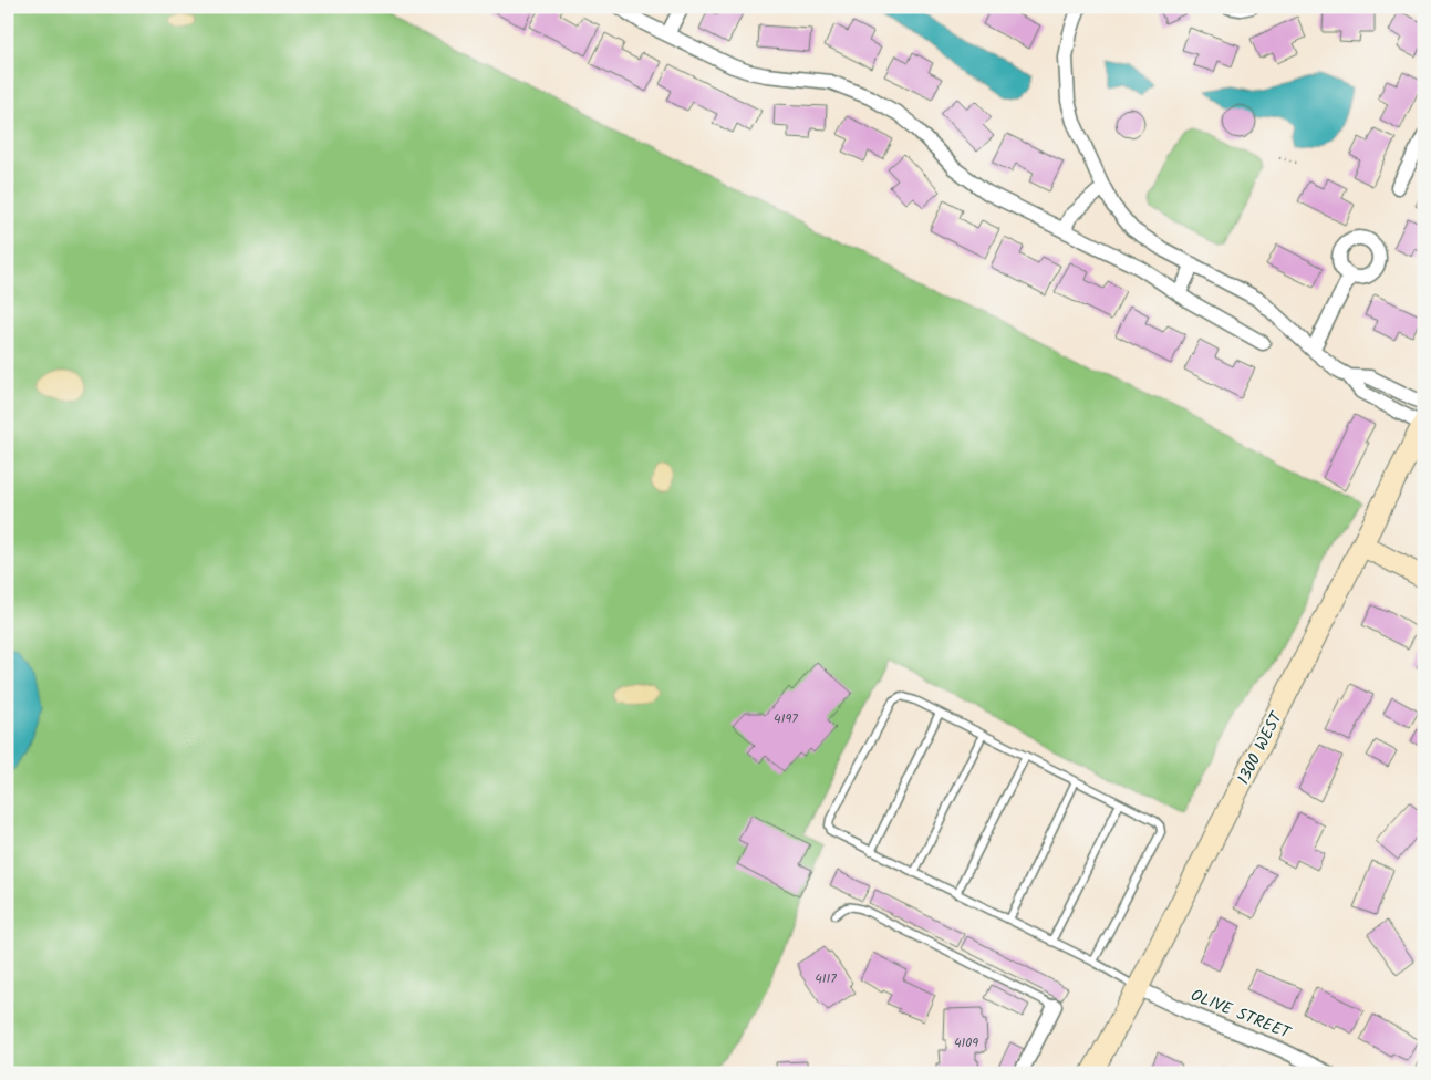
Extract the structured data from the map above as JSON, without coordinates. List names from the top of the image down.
{
  "streets": {
    "street": ["1300 WEST", "OLIVE STREET"]
  },
  "crossings": [
    ["1300 WEST", "OLIVE STREET"]
  ],
  "house_numbers": ["4197", "4117", "4109"]
}
